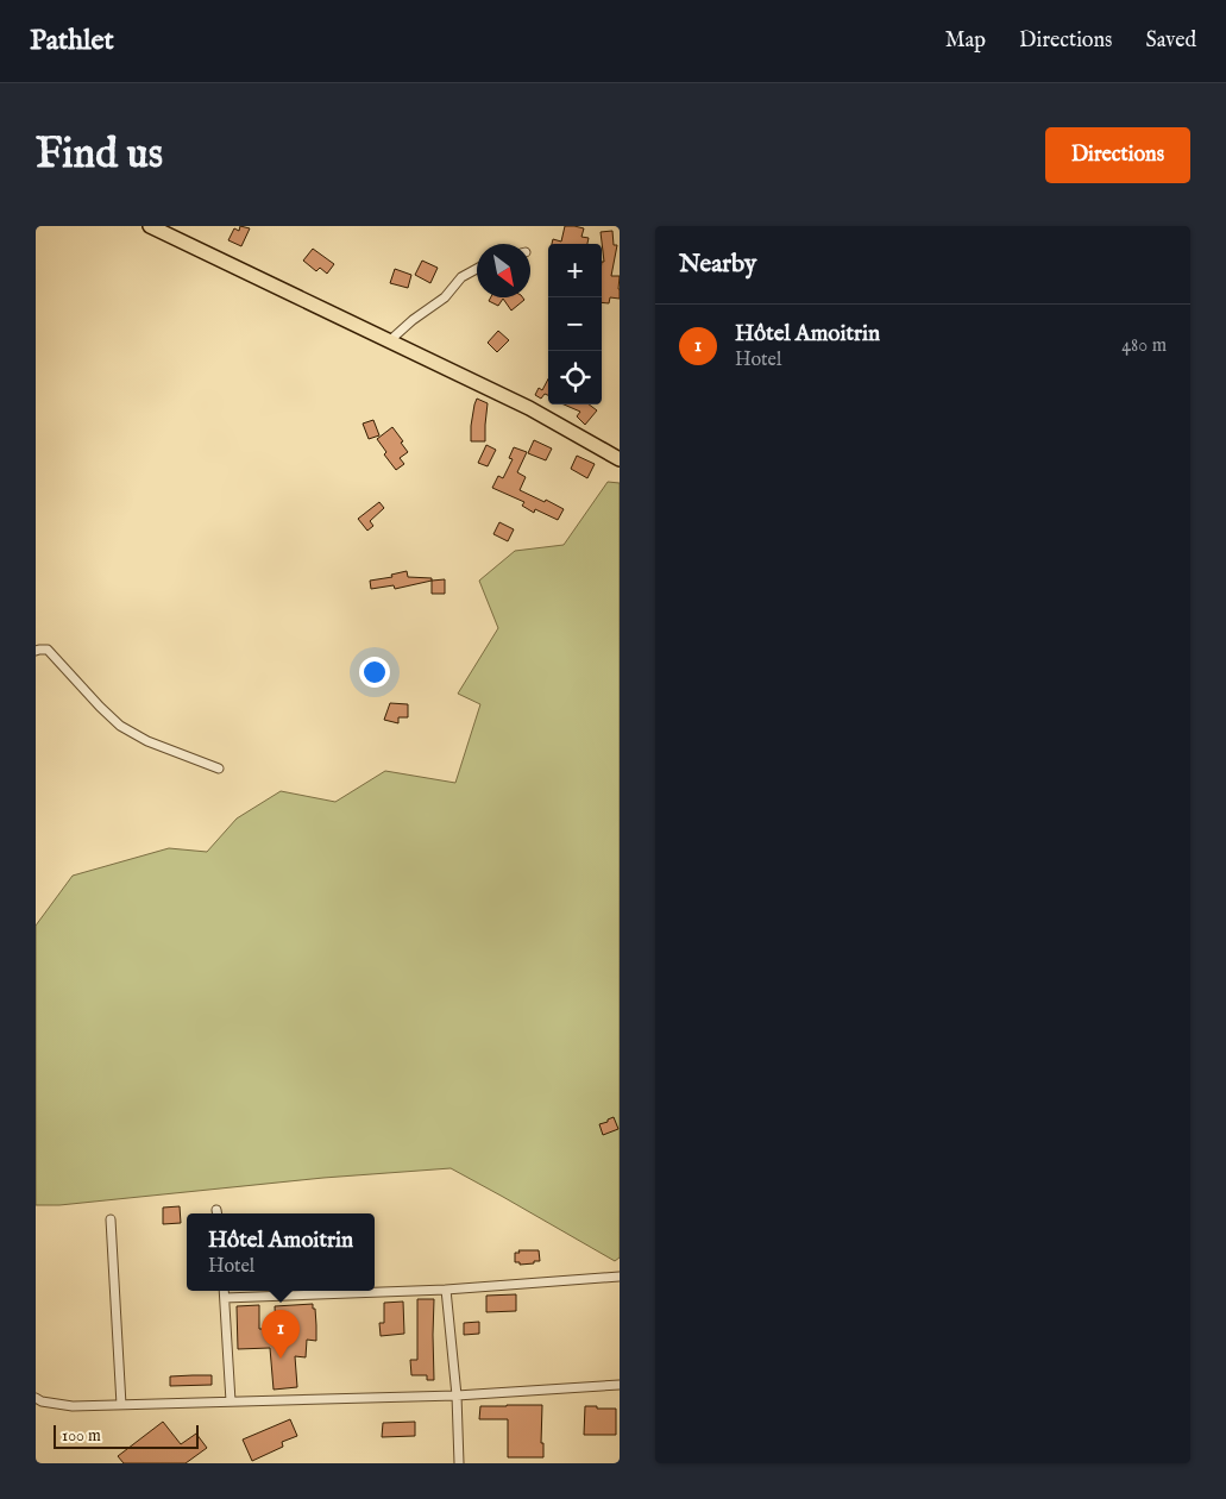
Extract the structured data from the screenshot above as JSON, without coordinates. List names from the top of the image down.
{
  "scale_bar": "100 m",
  "north": "bottom right",
  "page": {
    "header": "Pathlet",
    "nav": ["Map", "Directions", "Saved"],
    "buttons": "Directions",
    "title": "Find us",
    "heading": "Nearby",
    "map_buttons": ["+", "−"],
    "list": [
      {
        "mark": "1",
        "name": "Hôtel Amoitrin",
        "note": "Hotel",
        "value": "480 m"
      }
    ],
    "popup": ["Hôtel Amoitrin", "Hotel"],
    "pins": "1",
    "scale": "100 m"
  }
}
